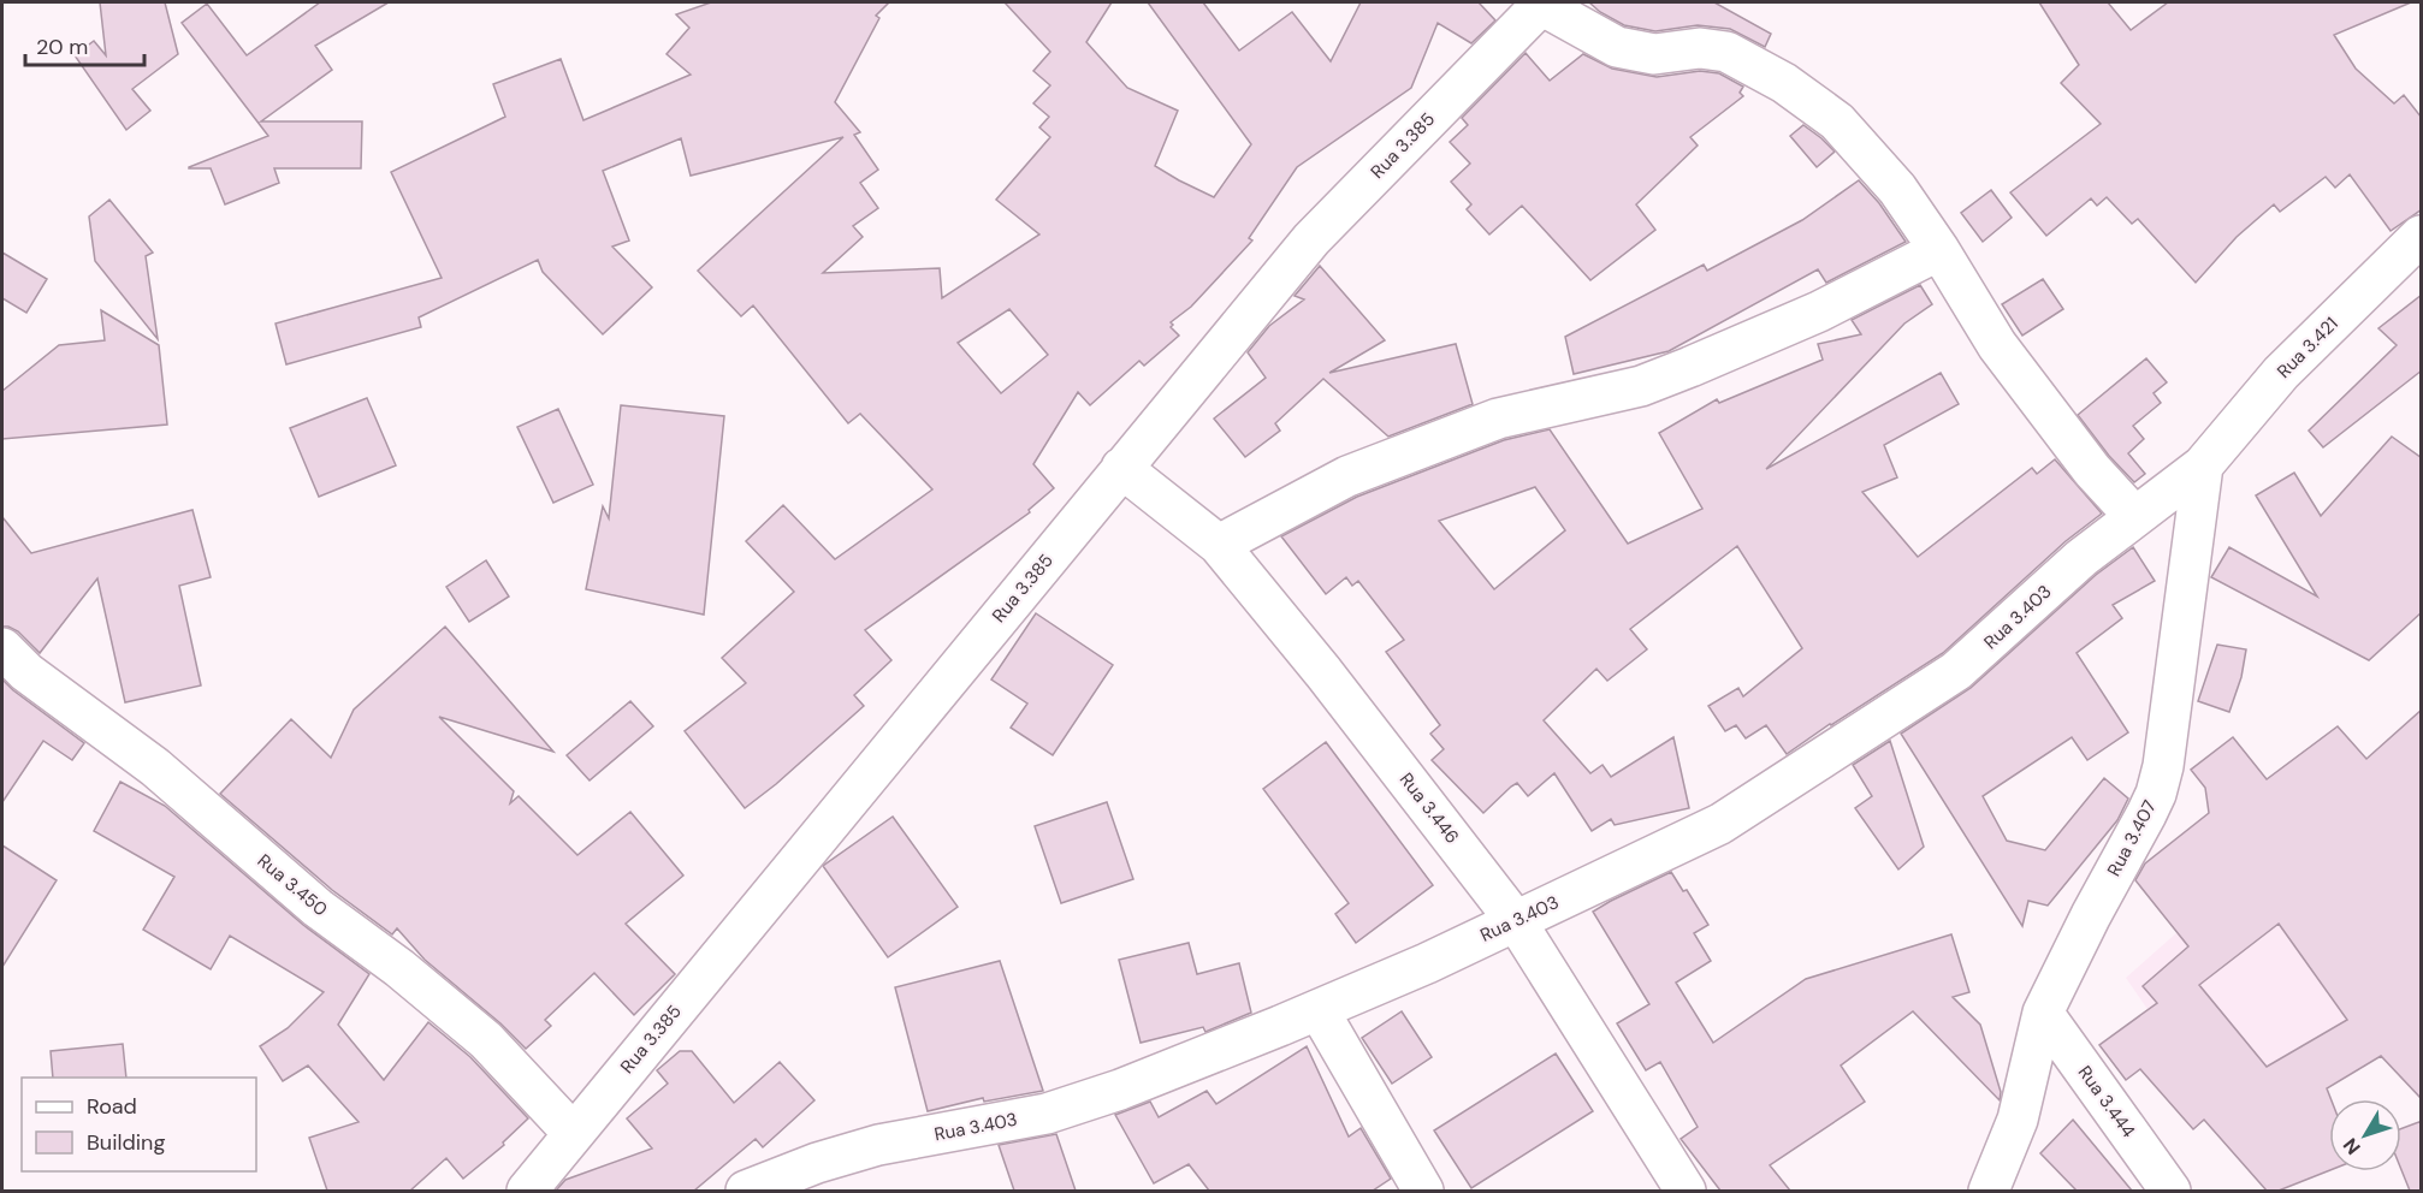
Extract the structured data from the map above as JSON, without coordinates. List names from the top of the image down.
{
  "streets": {
    "street": [
      "Rua 3.385",
      "Rua 3.421",
      "Rua 3.403",
      "Rua 3.446",
      "Rua 3.407",
      "Rua 3.450",
      "Rua 3.444"
    ]
  },
  "crossings": [
    ["Rua 3.385", "Rua 3.446"],
    ["Rua 3.385", "Rua 3.450"],
    ["Rua 3.421", "Rua 3.403"],
    ["Rua 3.421", "Rua 3.407"],
    ["Rua 3.403", "Rua 3.446"],
    ["Rua 3.403", "Rua 3.407"],
    ["Rua 3.407", "Rua 3.444"]
  ],
  "legend": ["Road", "Building"],
  "scale_bar": "20 m",
  "north": "bottom left"
}
